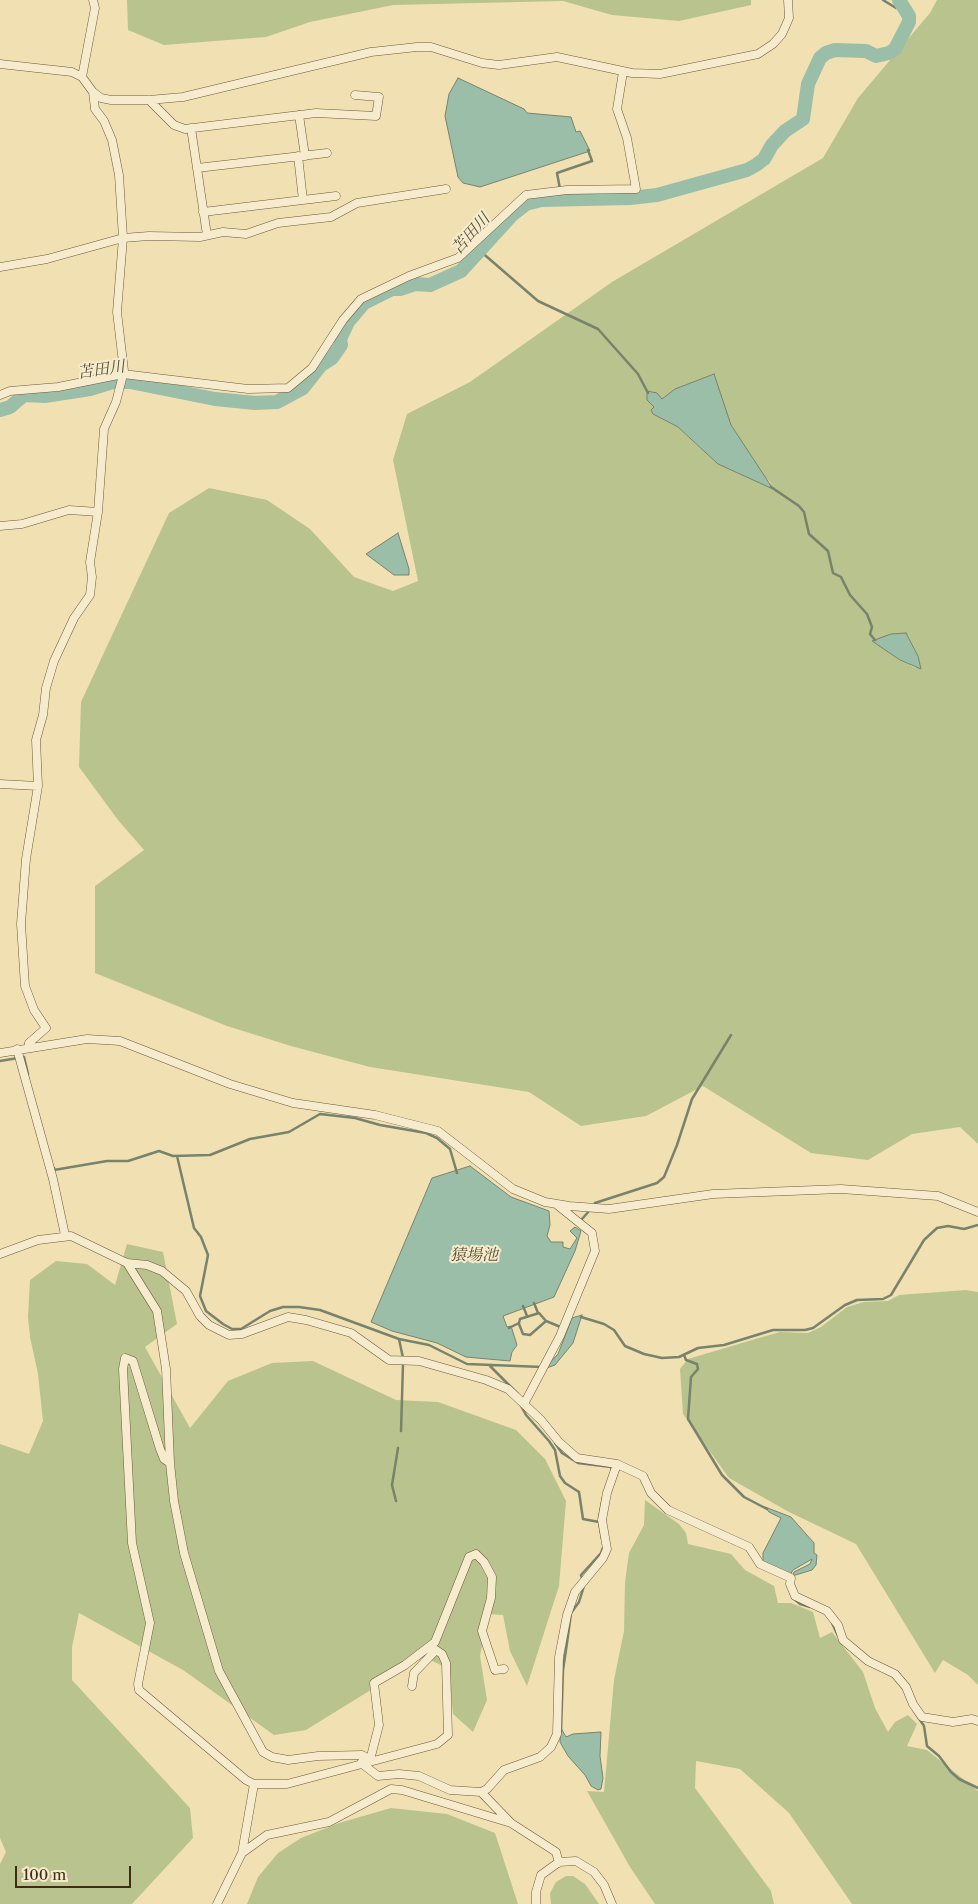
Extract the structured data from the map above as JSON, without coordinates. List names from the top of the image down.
{
  "water": ["苫田川", "猿場池"],
  "scale_bar": "100 m"
}
